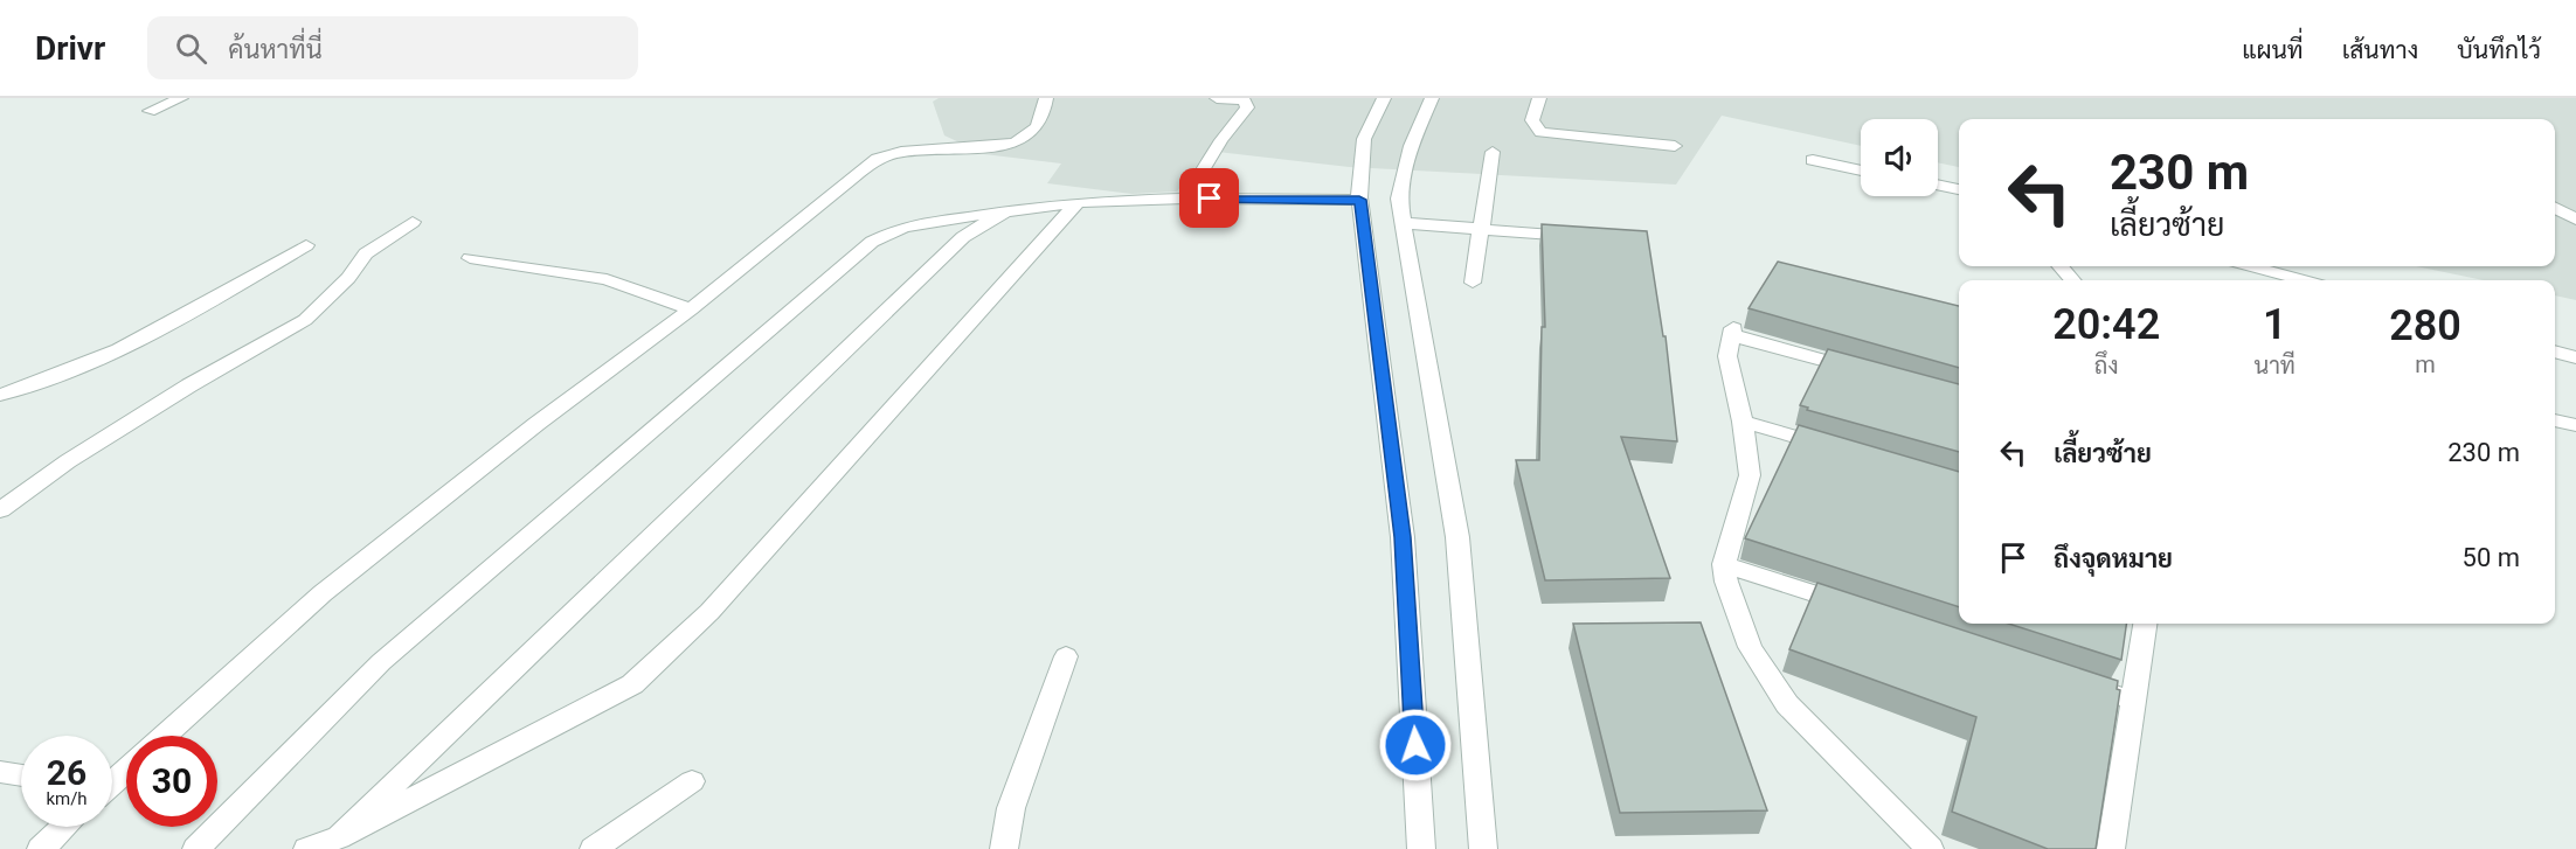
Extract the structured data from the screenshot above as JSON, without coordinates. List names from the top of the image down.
{
  "page": {
    "header": "Drivr",
    "search": "ค้นหาที่นี่",
    "nav": ["แผนที่", "เส้นทาง", "บันทึกไว้"],
    "turn": ["230 m", "เลี้ยวซ้าย"],
    "eta": [
      "20:42",
      "ถึง",
      "1",
      "นาที",
      "280",
      "m"
    ],
    "list": [
      {
        "name": "เลี้ยวซ้าย",
        "value": "230 m"
      },
      {
        "name": "ถึงจุดหมาย",
        "value": "50 m"
      }
    ],
    "speed": "26 km/h",
    "limit": "30"
  }
}
